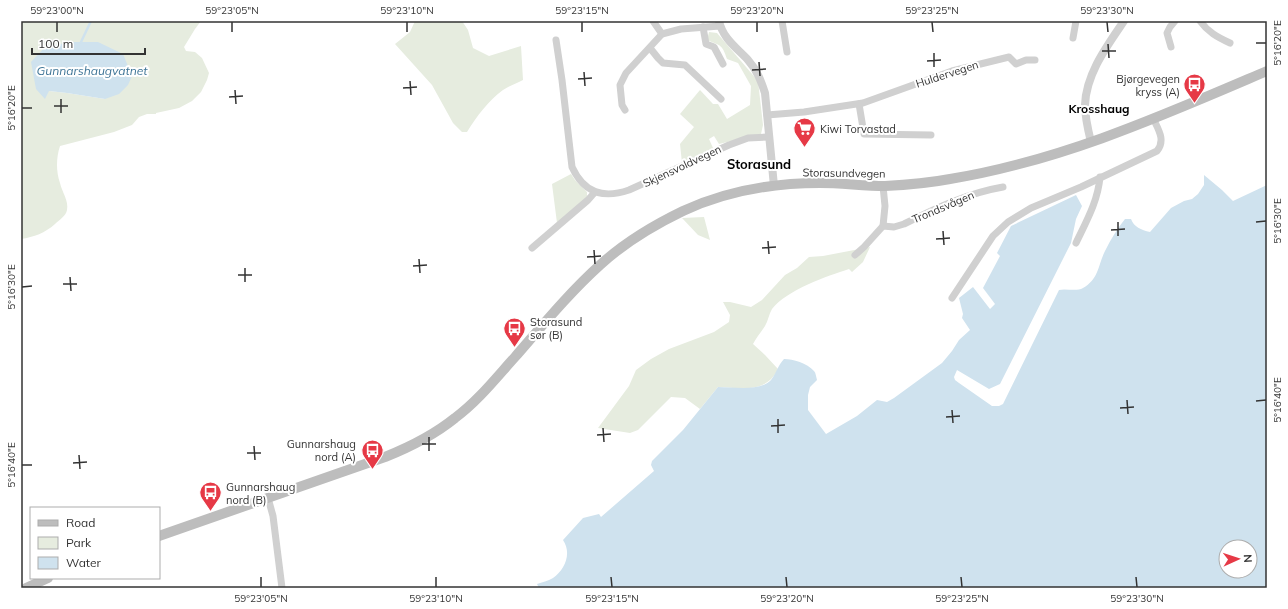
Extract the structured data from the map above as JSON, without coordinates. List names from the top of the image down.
{
  "streets": {
    "main road": ["Storasundvegen"],
    "street": ["Huldervegen", "Skjensvoldvegen", "Trondsvågen"]
  },
  "districts": ["Krosshaug", "Storasund"],
  "water": ["Gunnarshaugvatnet"],
  "places": {
    "bus stop": [
      "Bjørgevegen kryss (A)",
      "Storasund sør (B)",
      "Gunnarshaug nord (A)",
      "Gunnarshaug nord (B)"
    ],
    "supermarket": ["Kiwi Torvastad"]
  },
  "legend": ["Road", "Park", "Water"],
  "scale_bar": "100 m",
  "north": "right",
  "coordinates": [
    "59°23'00\"N",
    "59°23'05\"N",
    "59°23'10\"N",
    "59°23'15\"N",
    "59°23'20\"N",
    "59°23'25\"N",
    "59°23'30\"N",
    "5°16'20\"E",
    "5°16'30\"E",
    "5°16'40\"E"
  ]
}
